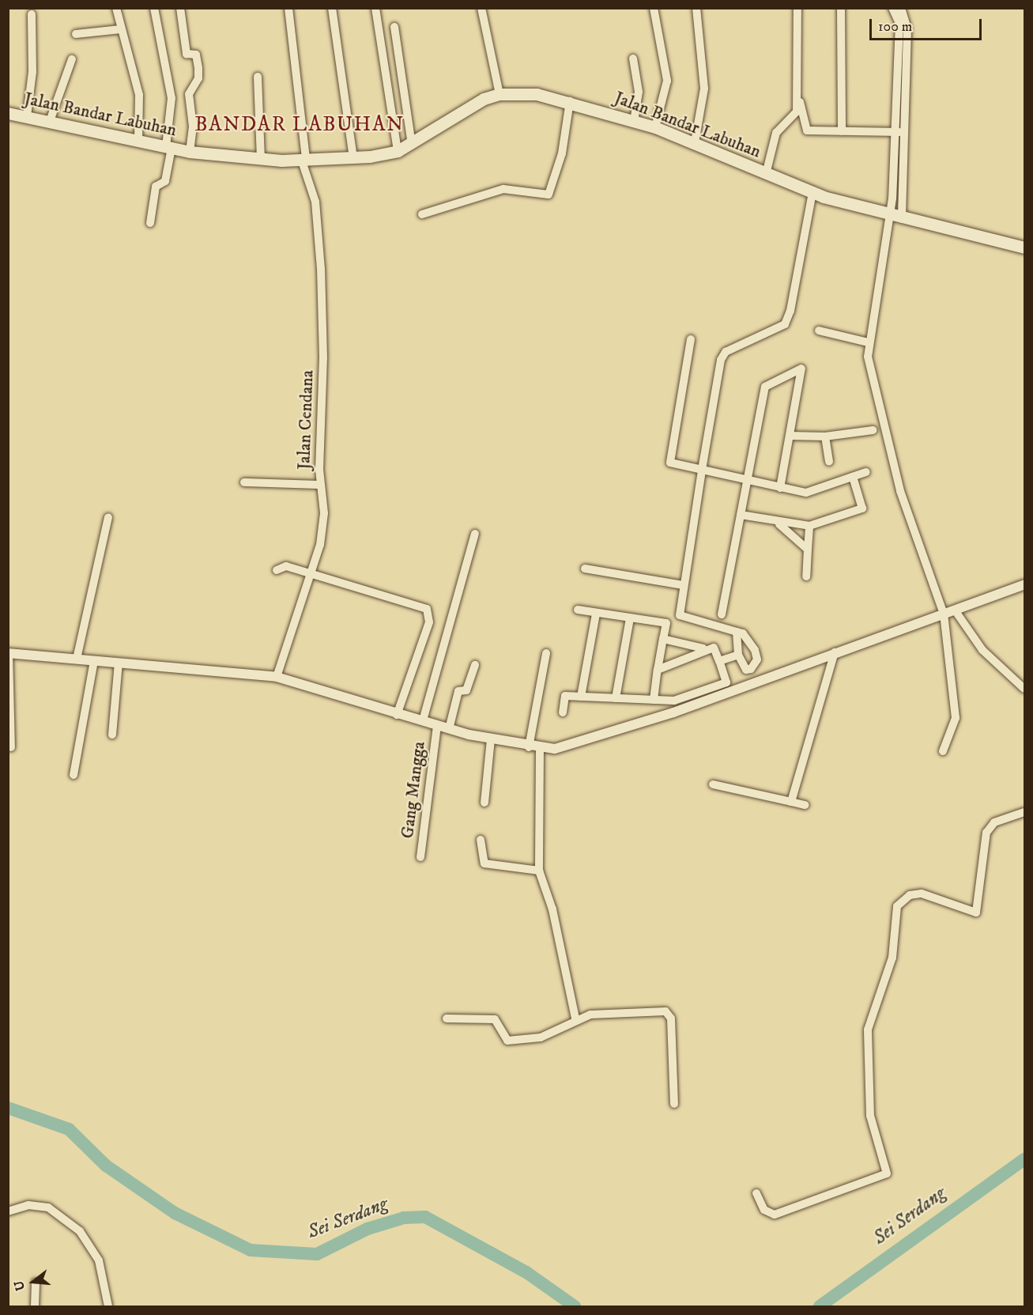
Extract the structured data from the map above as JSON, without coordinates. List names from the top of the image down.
{
  "streets": {
    "main road": ["Jalan Bandar Labuhan"],
    "street": ["Jalan Cendana", "Gang Mangga"]
  },
  "crossings": [
    ["Jalan Bandar Labuhan", "Jalan Cendana"]
  ],
  "districts": ["BANDAR LABUHAN"],
  "water": ["Sei Serdang"],
  "scale_bar": "100 m",
  "north": "left"
}
